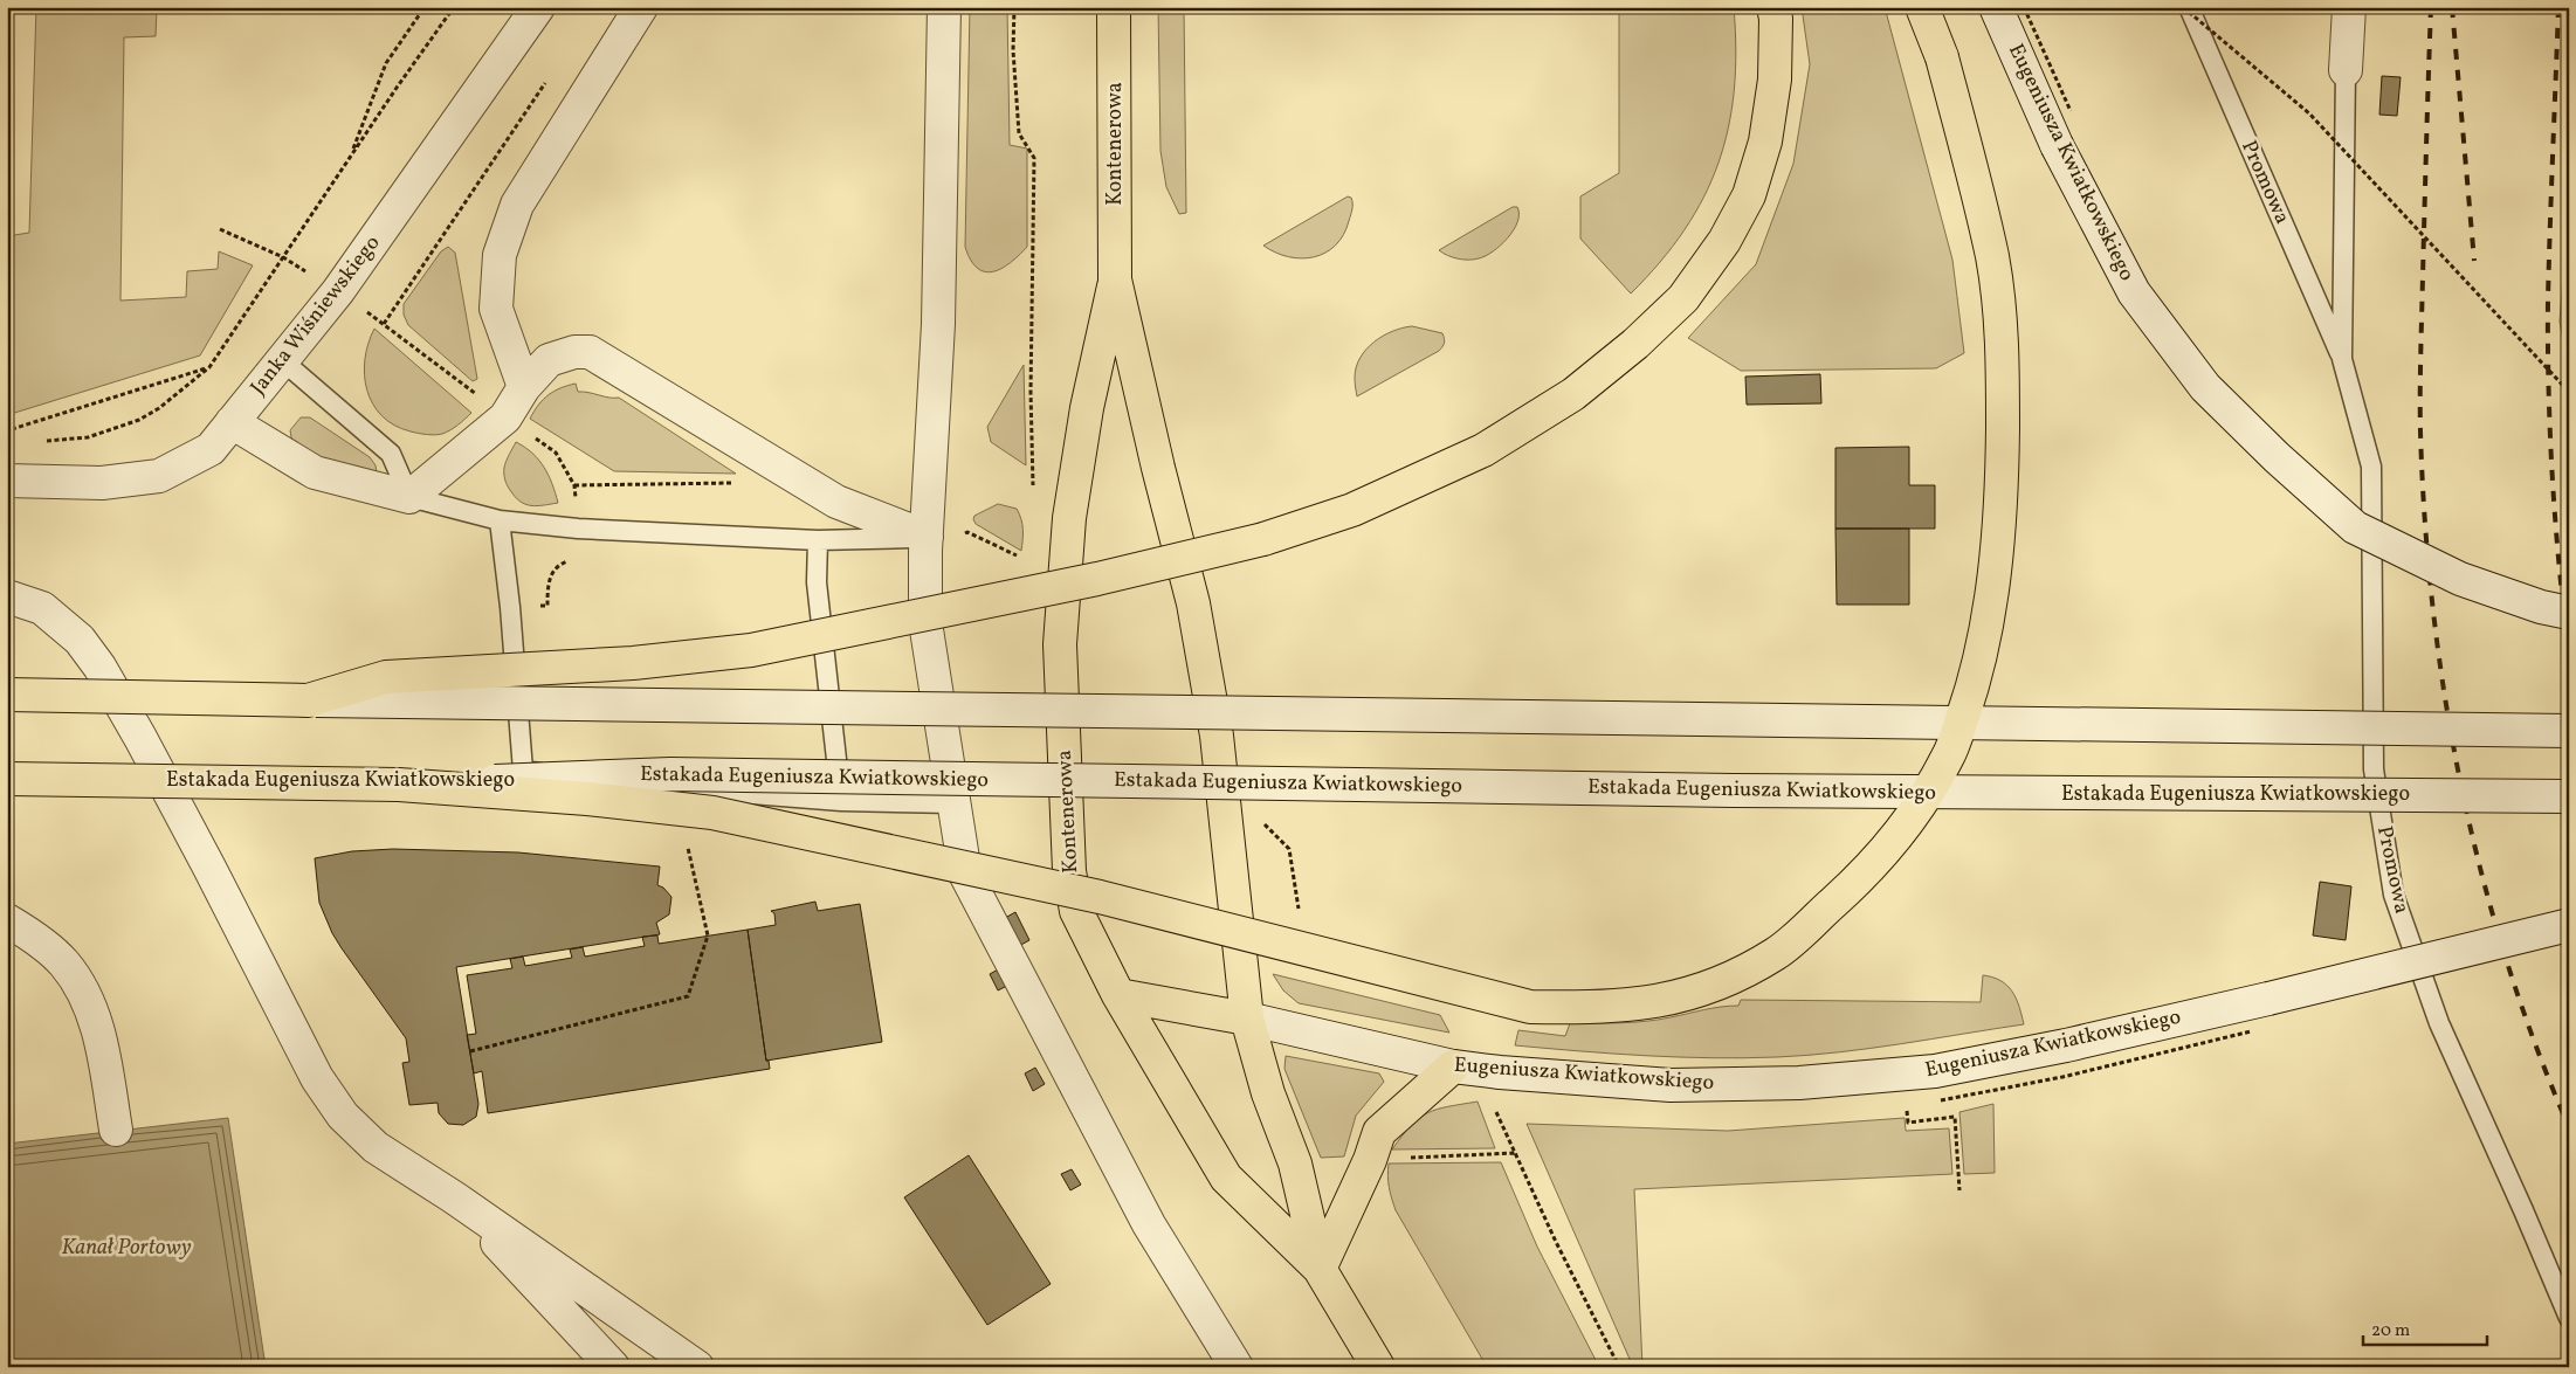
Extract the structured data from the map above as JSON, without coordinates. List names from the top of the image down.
{
  "streets": {
    "highway": ["Kontenerowa", "Estakada Eugeniusza Kwiatkowskiego"],
    "main road": ["Eugeniusza Kwiatkowskiego", "Promowa", "Janka Wiśniewskiego"]
  },
  "crossings": [
    ["Kontenerowa", "Eugeniusza Kwiatkowskiego"]
  ],
  "water": ["Kanał Portowy"],
  "scale_bar": "20 m"
}
